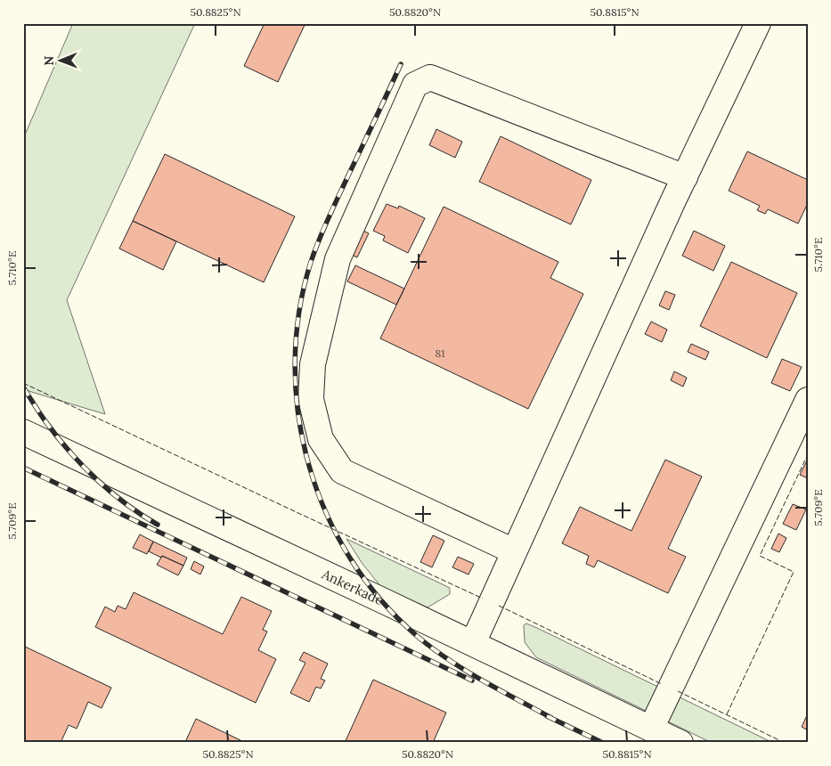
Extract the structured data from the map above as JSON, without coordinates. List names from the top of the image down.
{
  "streets": {
    "street": ["Ankerkade"]
  },
  "house_numbers": ["81"],
  "north": "left",
  "coordinates": [
    "50.8825°N",
    "50.8820°N",
    "50.8815°N",
    "5.710°E",
    "5.709°E"
  ]
}
